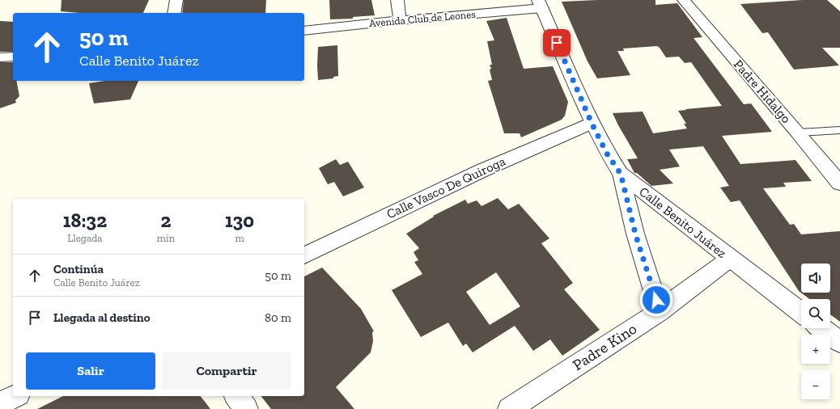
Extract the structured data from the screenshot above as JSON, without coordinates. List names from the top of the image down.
{
  "streets": {
    "street": [
      "Avenida Club de Leones",
      "Padre Hidalgo",
      "Calle Vasco De Quiroga",
      "Calle Benito Juárez",
      "Padre Kino"
    ]
  },
  "crossings": [
    ["Avenida Club de Leones", "Calle Benito Juárez"],
    ["Calle Vasco De Quiroga", "Calle Benito Juárez"],
    ["Calle Benito Juárez", "Padre Kino"]
  ],
  "page": {
    "turn": ["50 m", "Calle Benito Juárez"],
    "eta": [
      "18:32",
      "Llegada",
      "2",
      "min",
      "130",
      "m"
    ],
    "list": [
      {
        "name": "Continúa",
        "note": "Calle Benito Juárez",
        "value": "50 m"
      },
      {
        "name": "Llegada al destino",
        "value": "80 m"
      }
    ],
    "map_buttons": ["+", "−"],
    "buttons": ["Salir", "Compartir"]
  }
}
